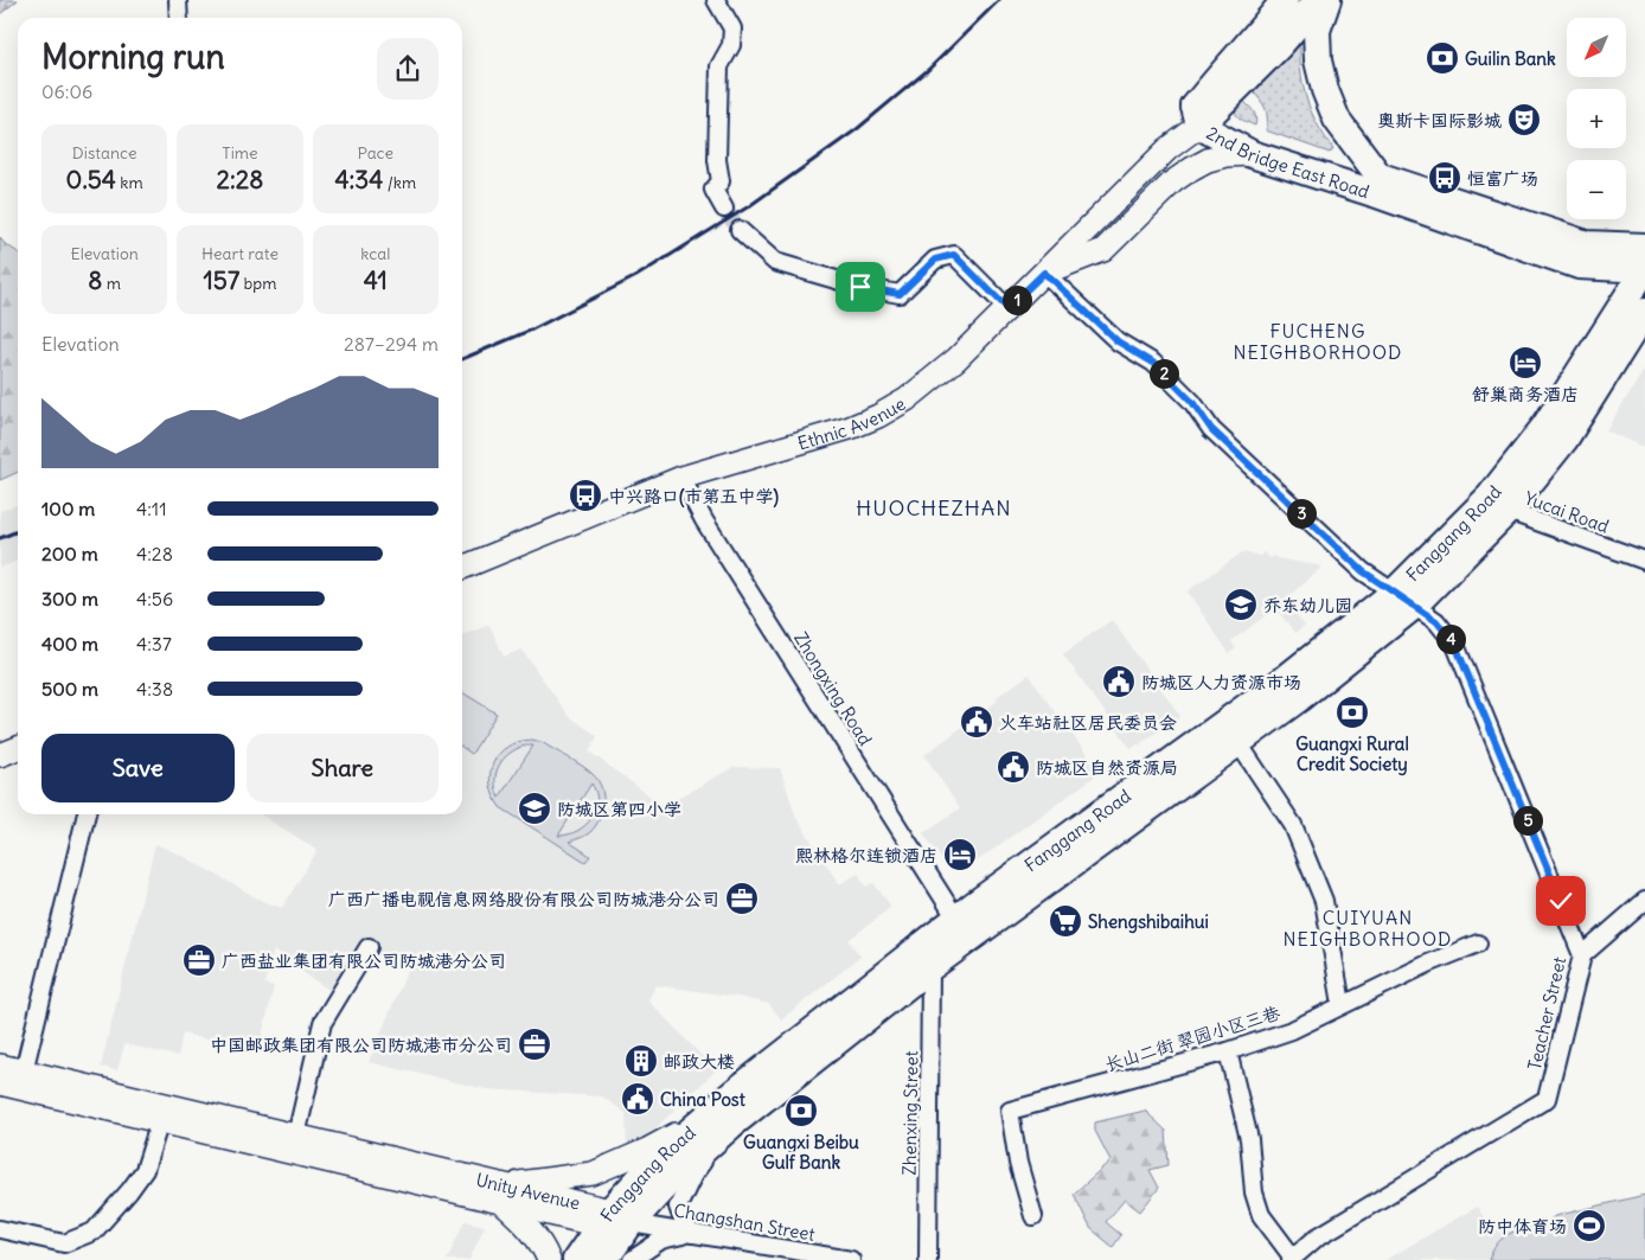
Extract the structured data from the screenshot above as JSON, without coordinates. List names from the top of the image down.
{
  "streets": {
    "highway": ["2nd Bridge East Road", "Fanggang Road"],
    "main road": ["Ethnic Avenue", "Unity Avenue"],
    "street": [
      "Yucai Road",
      "Zhongxing Road",
      "Teacher Street",
      "长山二街 翠园小区三巷",
      "Zhenxing Street",
      "Changshan Street"
    ]
  },
  "crossings": [
    ["2nd Bridge East Road", "Ethnic Avenue"],
    ["2nd Bridge East Road", "Fanggang Road"],
    ["Ethnic Avenue", "Zhongxing Road"],
    ["Ethnic Avenue", "Teacher Street"],
    ["Yucai Road", "Fanggang Road"],
    ["Fanggang Road", "Zhongxing Road"],
    ["Fanggang Road", "Teacher Street"],
    ["Fanggang Road", "Zhenxing Street"],
    ["Fanggang Road", "Unity Avenue"],
    ["Fanggang Road", "Changshan Street"],
    ["Unity Avenue", "Changshan Street"]
  ],
  "districts": ["FUCHENG NEIGHBORHOOD", "HUOCHEZHAN", "CUIYUAN NEIGHBORHOOD"],
  "places": {
    "bank": ["Guilin Bank", "Guangxi Rural Credit Society", "Guangxi Beibu Gulf Bank"],
    "theatre": ["奥斯卡国际影城"],
    "bus stop": ["恒富广场", "中兴路口(巿第五中学)"],
    "hotel": ["舒巢商务酒店", "熙林格尔连锁酒店"],
    "school or university": ["乔东幼儿园", "防城区第四小学"],
    "public building": [
      "防城区人力资源市场",
      "火车站社区居民委员会",
      "防城区自然资源局",
      "China Post"
    ],
    "office": ["广西广播电视信息网络股份有限公司防城港分公司", "广西盐业集团有限公司防城港分公司", "中国邮政集团有限公司防城港市分公司"],
    "supermarket": ["Shengshibaihui"],
    "building": ["邮政大楼"],
    "sports": ["防中体育场"]
  },
  "north": "bottom left",
  "page": {
    "map_buttons": ["+", "−"],
    "heading": ["Morning run", "06:06"],
    "stats": [
      ["Distance", "0.54 km"],
      ["Time", "2:28"],
      ["Pace", "4:34 /km"],
      ["Elevation", "8 m"],
      ["Heart rate", "157 bpm"],
      ["kcal", "41"]
    ],
    "pins": [
      "1",
      "2",
      "3",
      "4",
      "5"
    ],
    "chart": ["Elevation", "287–294 m"],
    "list": [
      {
        "name": "100 m",
        "note": "4:11"
      },
      {
        "name": "200 m",
        "note": "4:28"
      },
      {
        "name": "300 m",
        "note": "4:56"
      },
      {
        "name": "400 m",
        "note": "4:37"
      },
      {
        "name": "500 m",
        "note": "4:38"
      }
    ],
    "buttons": ["Save", "Share"]
  }
}
